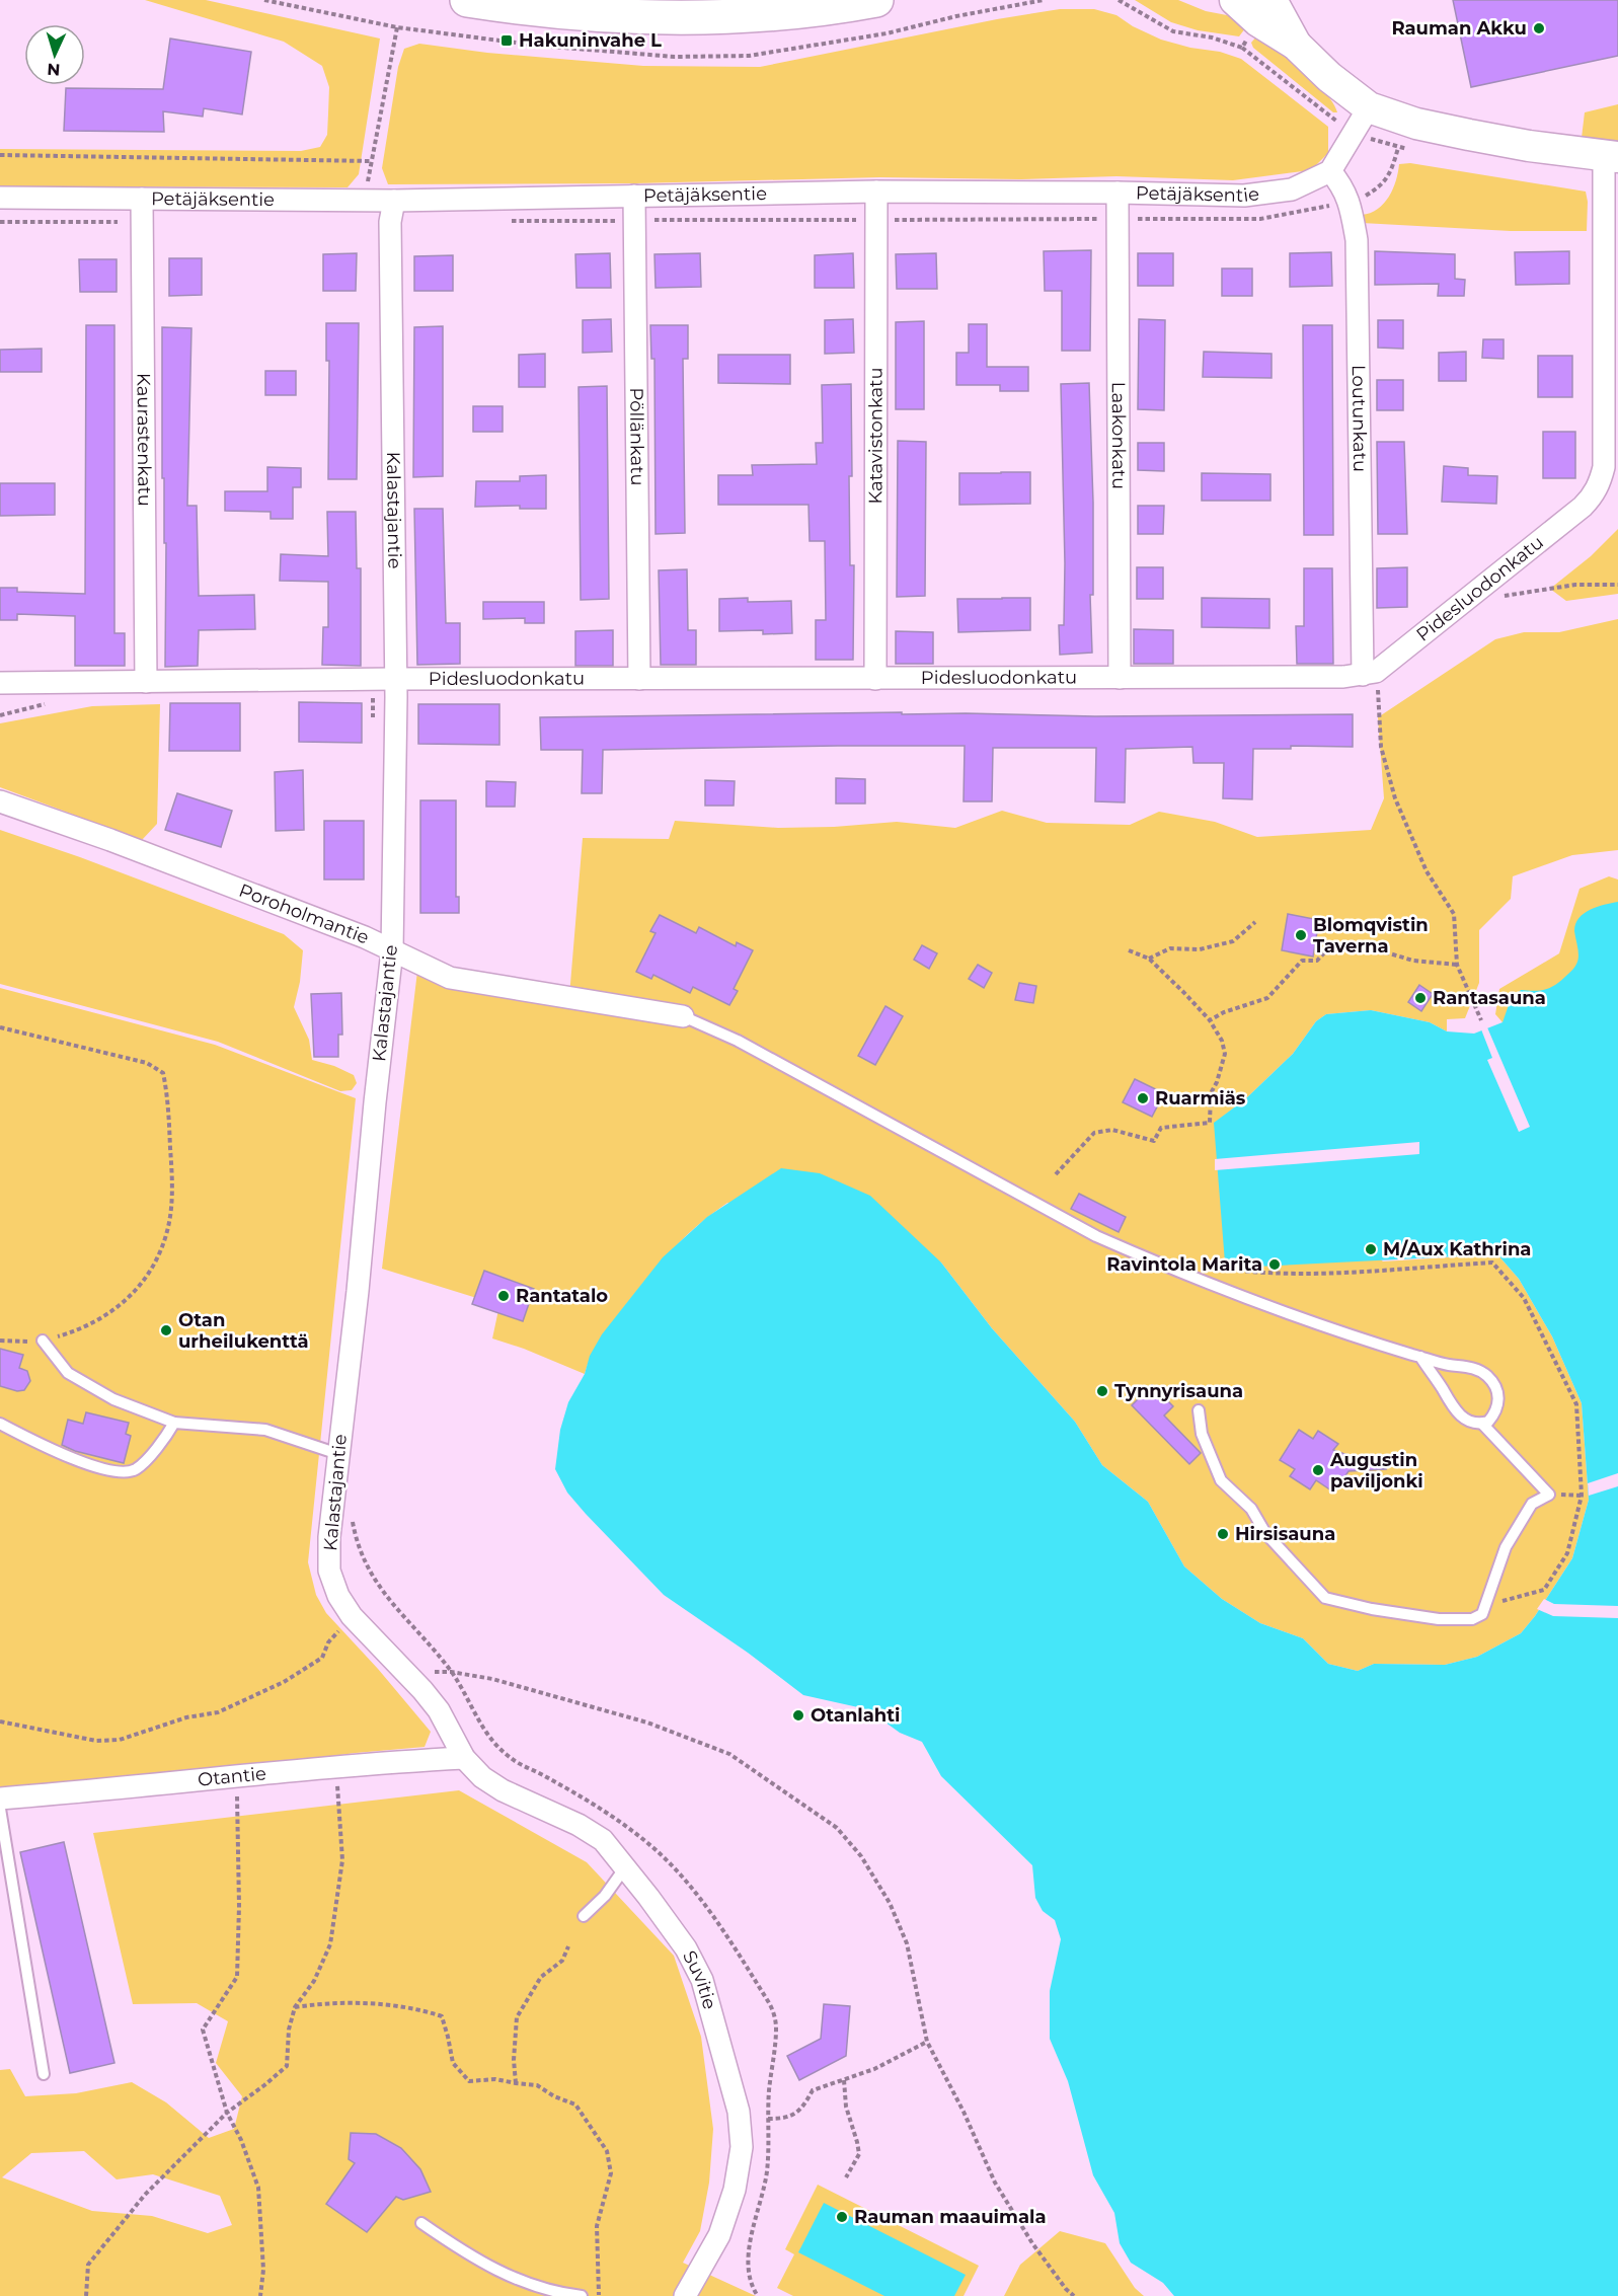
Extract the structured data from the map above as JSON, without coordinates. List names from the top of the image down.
{
  "streets": {
    "street": [
      "Petäjäksentie",
      "Loutunkatu",
      "Katavistonkatu",
      "Laakonkatu",
      "Pöllänkatu",
      "Kaurastenkatu",
      "Kalastajantie",
      "Pidesluodonkatu",
      "Poroholmantie",
      "Otantie",
      "Suvitie"
    ]
  },
  "crossings": [
    ["Petäjäksentie", "Loutunkatu"],
    ["Petäjäksentie", "Katavistonkatu"],
    ["Petäjäksentie", "Laakonkatu"],
    ["Petäjäksentie", "Pöllänkatu"],
    ["Petäjäksentie", "Kaurastenkatu"],
    ["Petäjäksentie", "Kalastajantie"],
    ["Loutunkatu", "Pidesluodonkatu"],
    ["Katavistonkatu", "Pidesluodonkatu"],
    ["Laakonkatu", "Pidesluodonkatu"],
    ["Pöllänkatu", "Pidesluodonkatu"],
    ["Kaurastenkatu", "Pidesluodonkatu"],
    ["Kalastajantie", "Pidesluodonkatu"],
    ["Kalastajantie", "Poroholmantie"],
    ["Kalastajantie", "Otantie"],
    ["Kalastajantie", "Suvitie"],
    ["Otantie", "Suvitie"]
  ],
  "places": {
    "other": [
      "Rauman Akku",
      "Blomqvistin Taverna",
      "Rantasauna",
      "Ruarmiäs",
      "M/Aux Kathrina",
      "Ravintola Marita",
      "Rantatalo",
      "Otan urheilukenttä",
      "Tynnyrisauna",
      "Augustin paviljonki",
      "Hirsisauna",
      "Otanlahti",
      "Rauman maauimala"
    ],
    "transit": ["Hakuninvahe L"]
  },
  "north": "bottom"
}
